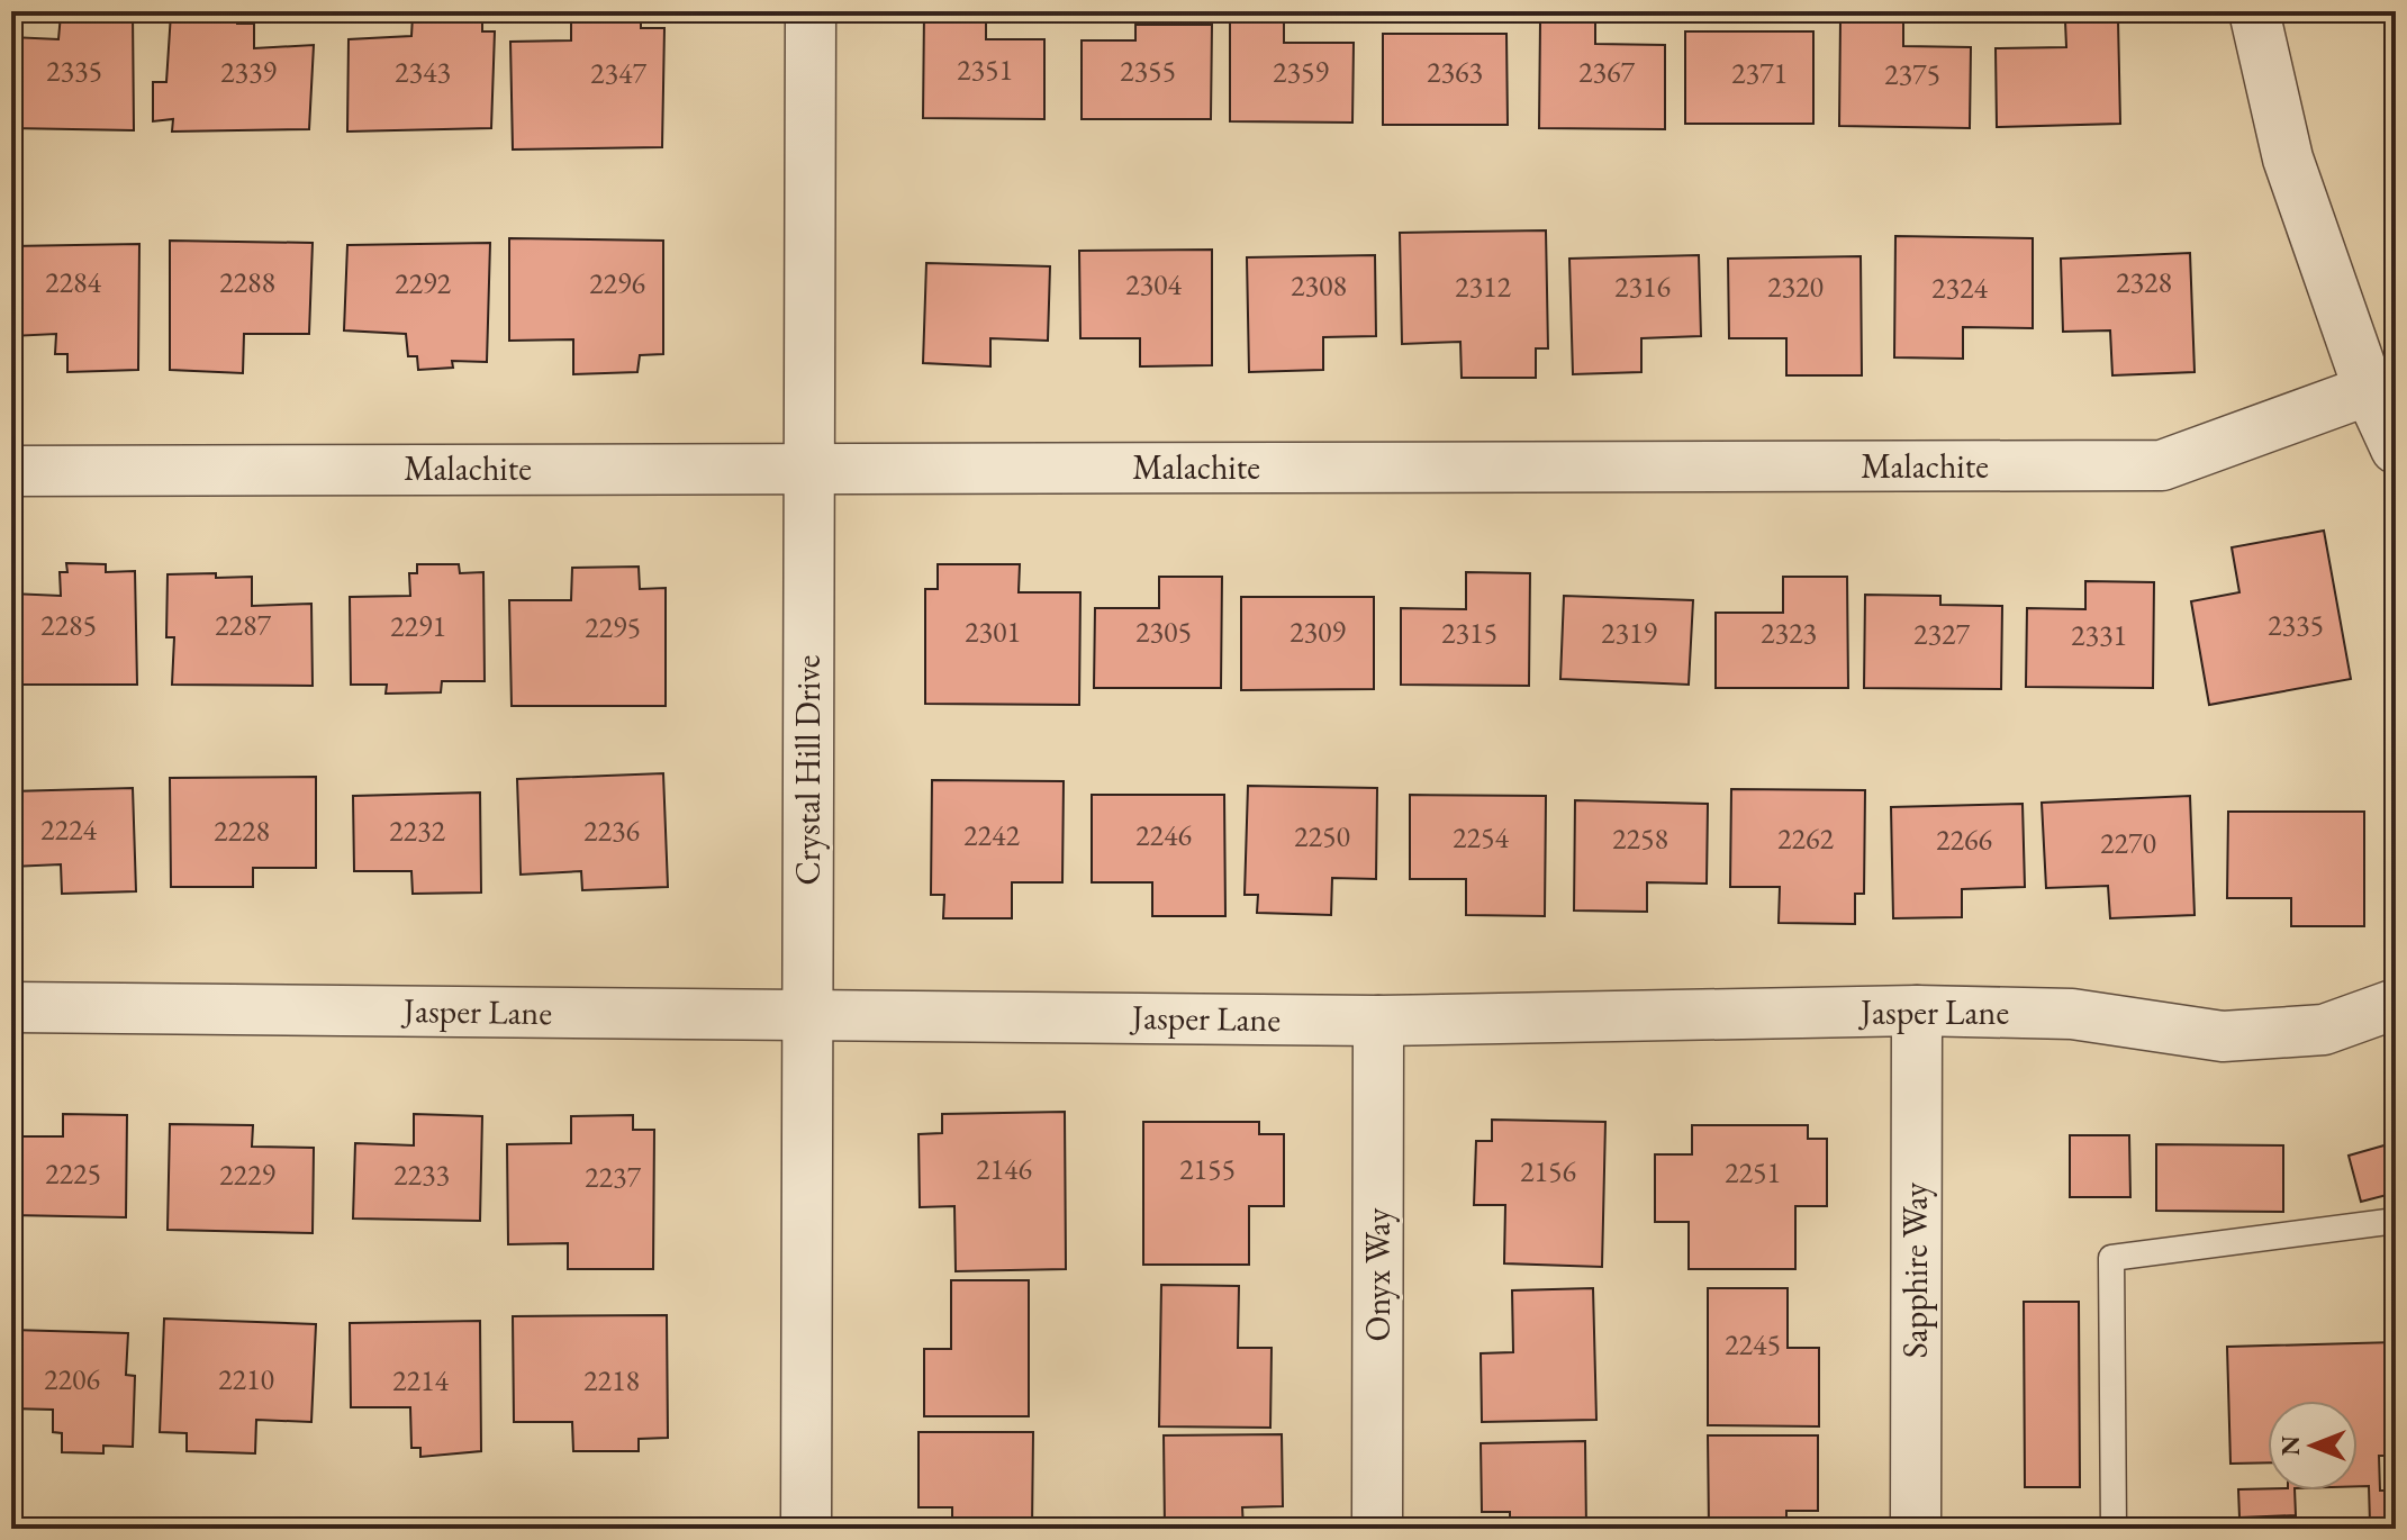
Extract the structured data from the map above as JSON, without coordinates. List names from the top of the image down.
{
  "streets": {
    "street": [
      "Malachite",
      "Crystal Hill Drive",
      "Jasper Lane",
      "Sapphire Way",
      "Onyx Way"
    ]
  },
  "crossings": [
    ["Malachite", "Crystal Hill Drive"],
    ["Crystal Hill Drive", "Jasper Lane"],
    ["Jasper Lane", "Sapphire Way"],
    ["Jasper Lane", "Onyx Way"]
  ],
  "house_numbers": [
    "2351",
    "2335",
    "2355",
    "2339",
    "2343",
    "2359",
    "2363",
    "2367",
    "2347",
    "2371",
    "2375",
    "2284",
    "2288",
    "2328",
    "2292",
    "2296",
    "2304",
    "2308",
    "2312",
    "2316",
    "2320",
    "2324",
    "2285",
    "2287",
    "2335",
    "2291",
    "2295",
    "2301",
    "2305",
    "2309",
    "2315",
    "2319",
    "2323",
    "2327",
    "2331",
    "2224",
    "2228",
    "2232",
    "2236",
    "2242",
    "2246",
    "2250",
    "2254",
    "2258",
    "2262",
    "2266",
    "2270",
    "2146",
    "2155",
    "2156",
    "2251",
    "2225",
    "2229",
    "2233",
    "2237",
    "2245",
    "2206",
    "2210",
    "2214",
    "2218"
  ],
  "north": "left"
}
